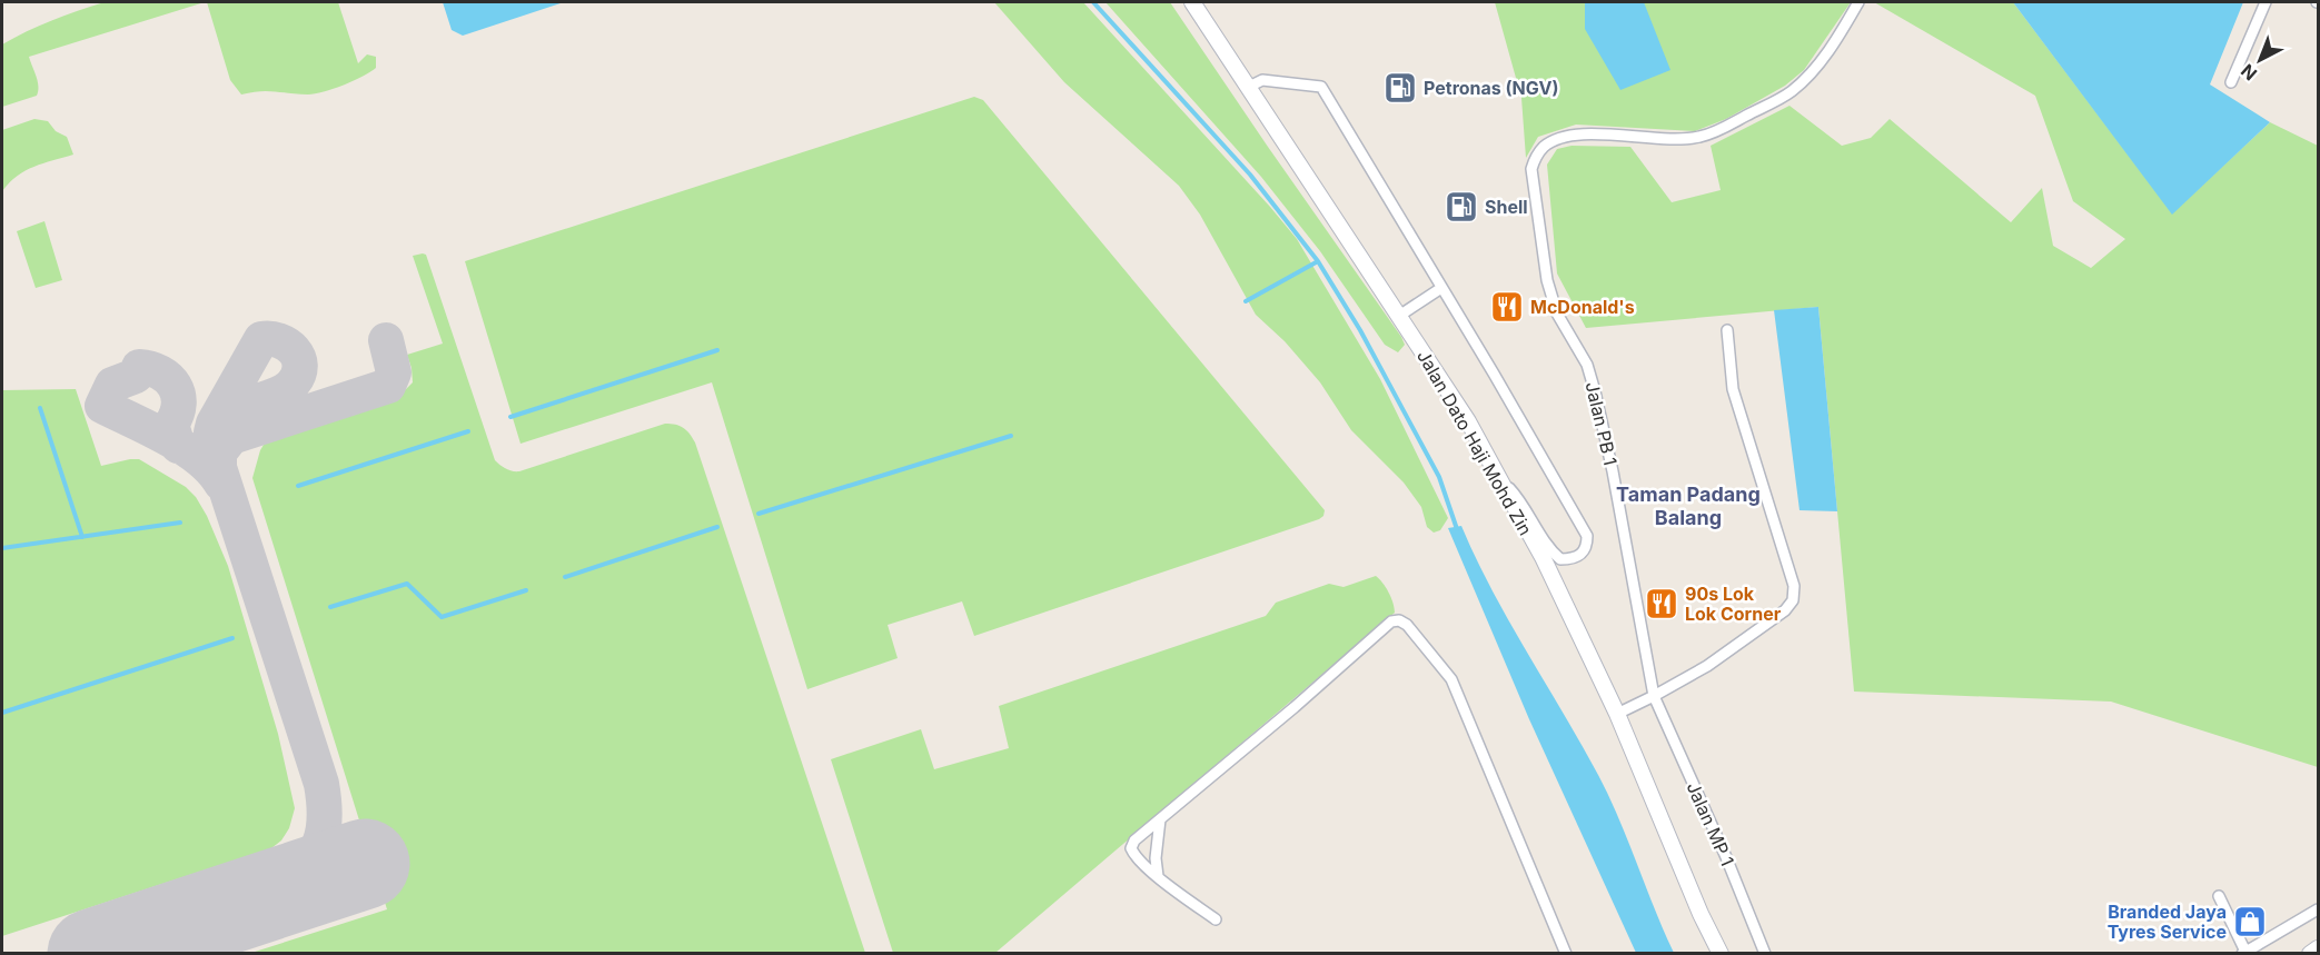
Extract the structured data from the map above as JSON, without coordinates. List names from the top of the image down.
{
  "streets": {
    "main road": ["Jalan Dato Haji Mohd Zin"],
    "street": ["Jalan PB 1", "Jalan MP 1"]
  },
  "crossings": [
    ["Jalan PB 1", "Jalan MP 1"]
  ],
  "districts": ["Taman Padang Balang"],
  "places": {
    "fuel station": ["Petronas (NGV)", "Shell"],
    "restaurant": ["McDonald's", "90s Lok Lok Corner"],
    "shop": ["Branded Jaya Tyres Service"]
  },
  "north": "bottom left"
}
